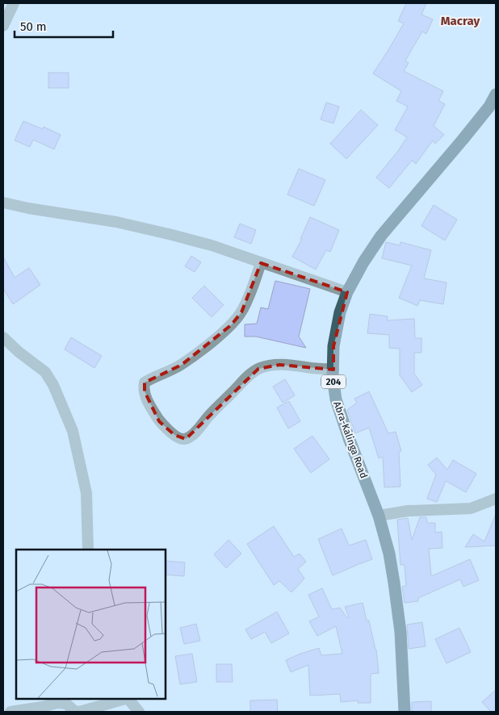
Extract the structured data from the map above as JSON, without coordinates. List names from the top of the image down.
{
  "streets": {
    "main road": ["204", "Abra-Kalinga Road"]
  },
  "districts": ["Macray"],
  "scale_bar": "50 m"
}
